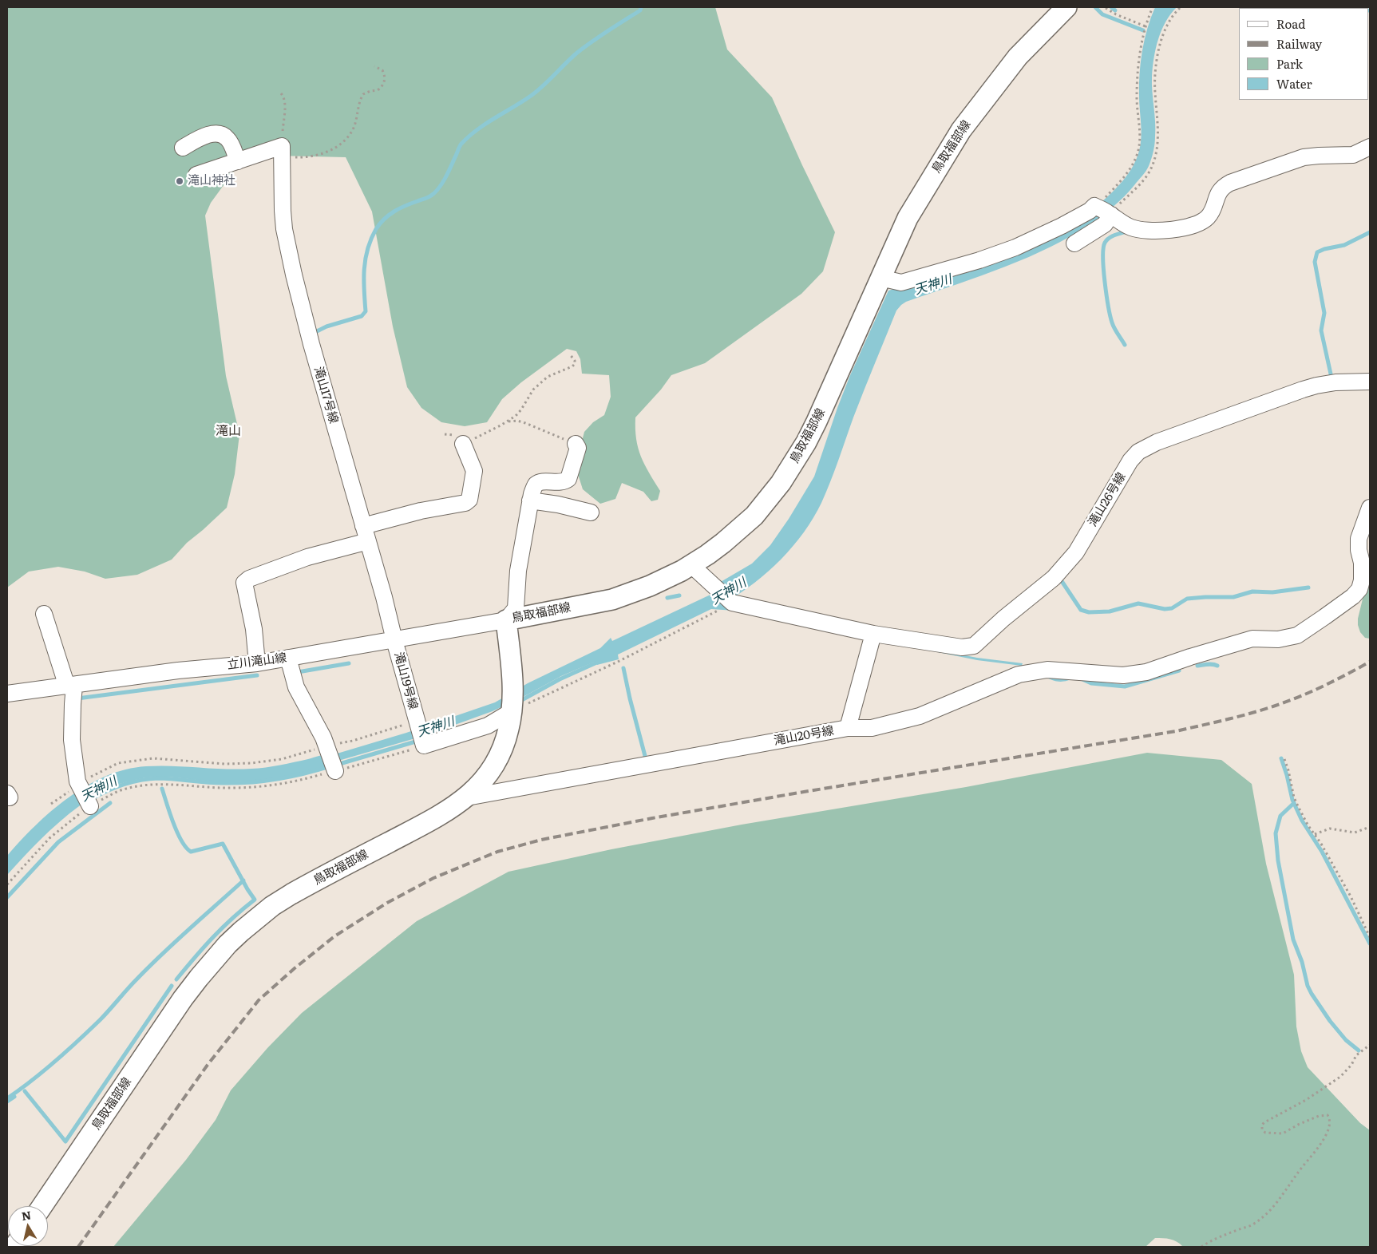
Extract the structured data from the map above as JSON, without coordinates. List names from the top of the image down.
{
  "streets": {
    "main road": ["鳥取福部線"],
    "street": [
      "滝山17号線",
      "滝山26号線",
      "立川滝山線",
      "滝山19号線",
      "滝山20号線"
    ]
  },
  "crossings": [
    ["鳥取福部線", "立川滝山線"],
    ["鳥取福部線", "滝山20号線"],
    ["滝山17号線", "立川滝山線"],
    ["滝山17号線", "滝山19号線"],
    ["滝山26号線", "滝山20号線"],
    ["立川滝山線", "滝山19号線"]
  ],
  "districts": ["滝山"],
  "water": ["天神川"],
  "places": ["滝山神社"],
  "legend": [
    "Road",
    "Railway",
    "Park",
    "Water"
  ],
  "north": "top"
}
